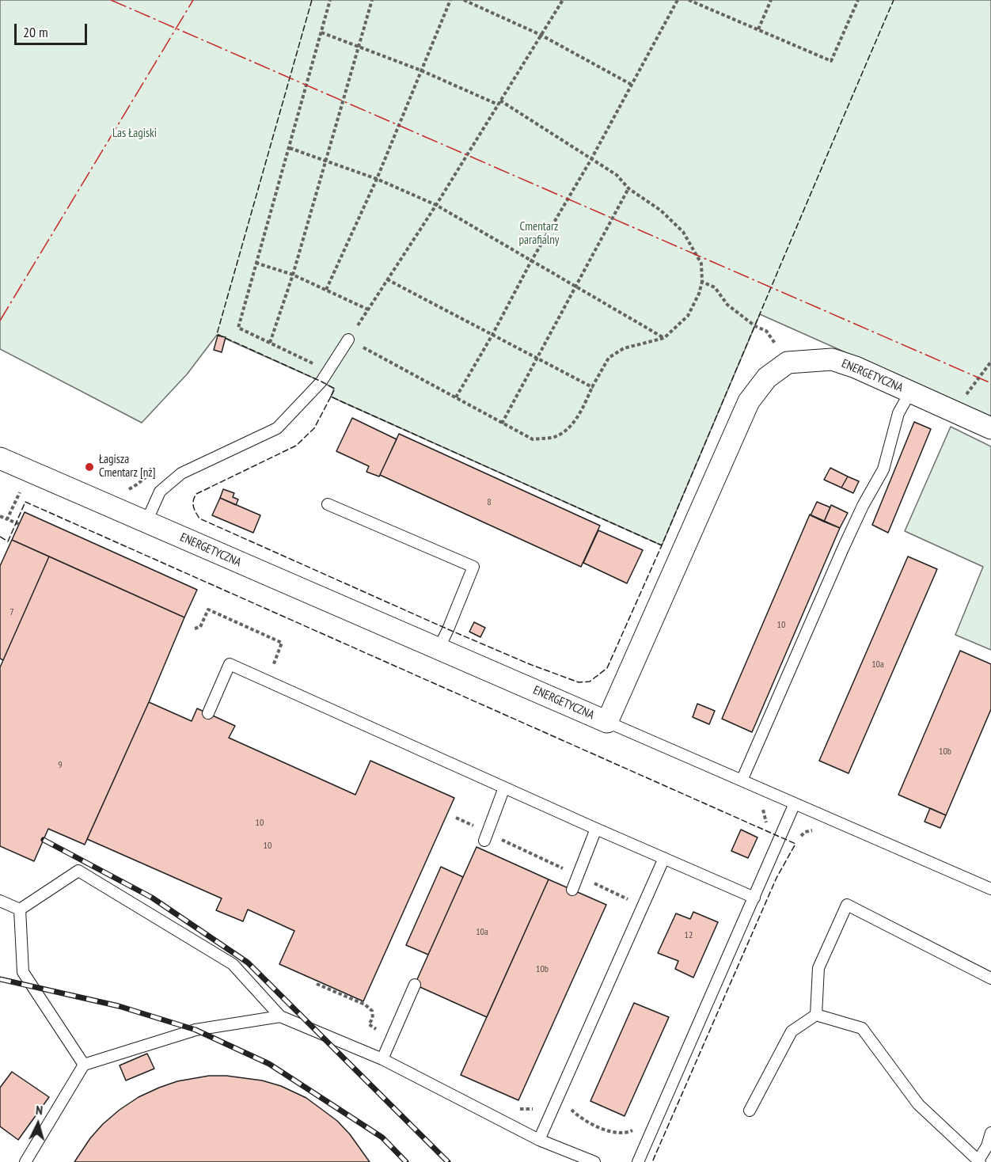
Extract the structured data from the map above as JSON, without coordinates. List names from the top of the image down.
{
  "streets": {
    "street": ["ENERGETYCZNA"]
  },
  "parks": ["Las Łagiski", "Cmentarz parafialny"],
  "places": ["Łagisza Cmentarz [nż]"],
  "house_numbers": [
    "8",
    "7",
    "10",
    "10a",
    "10b",
    "9",
    "10",
    "10",
    "10a",
    "12",
    "10b"
  ],
  "scale_bar": "20 m",
  "north": "top"
}
